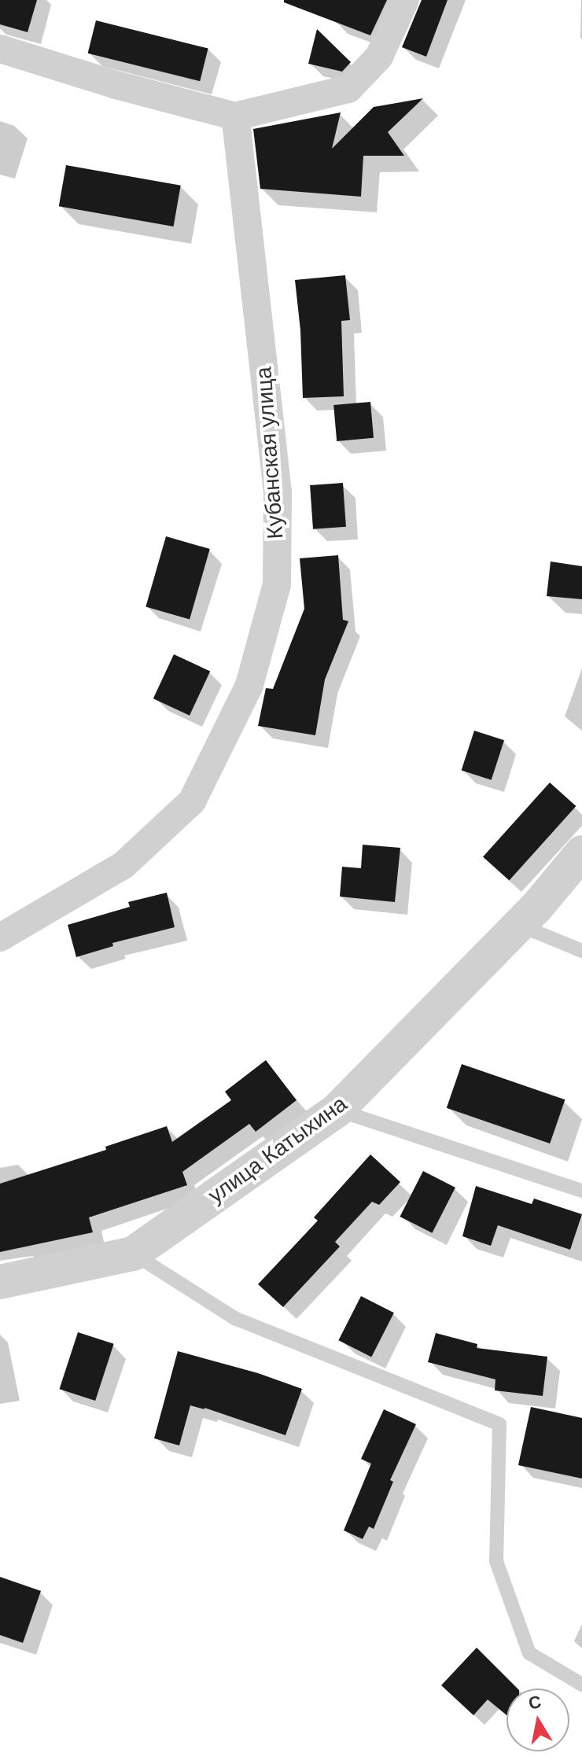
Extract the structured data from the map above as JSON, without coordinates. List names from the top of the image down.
{
  "streets": {
    "street": ["Кубанская улица", "улица Катыхина"]
  },
  "north": "top"
}
